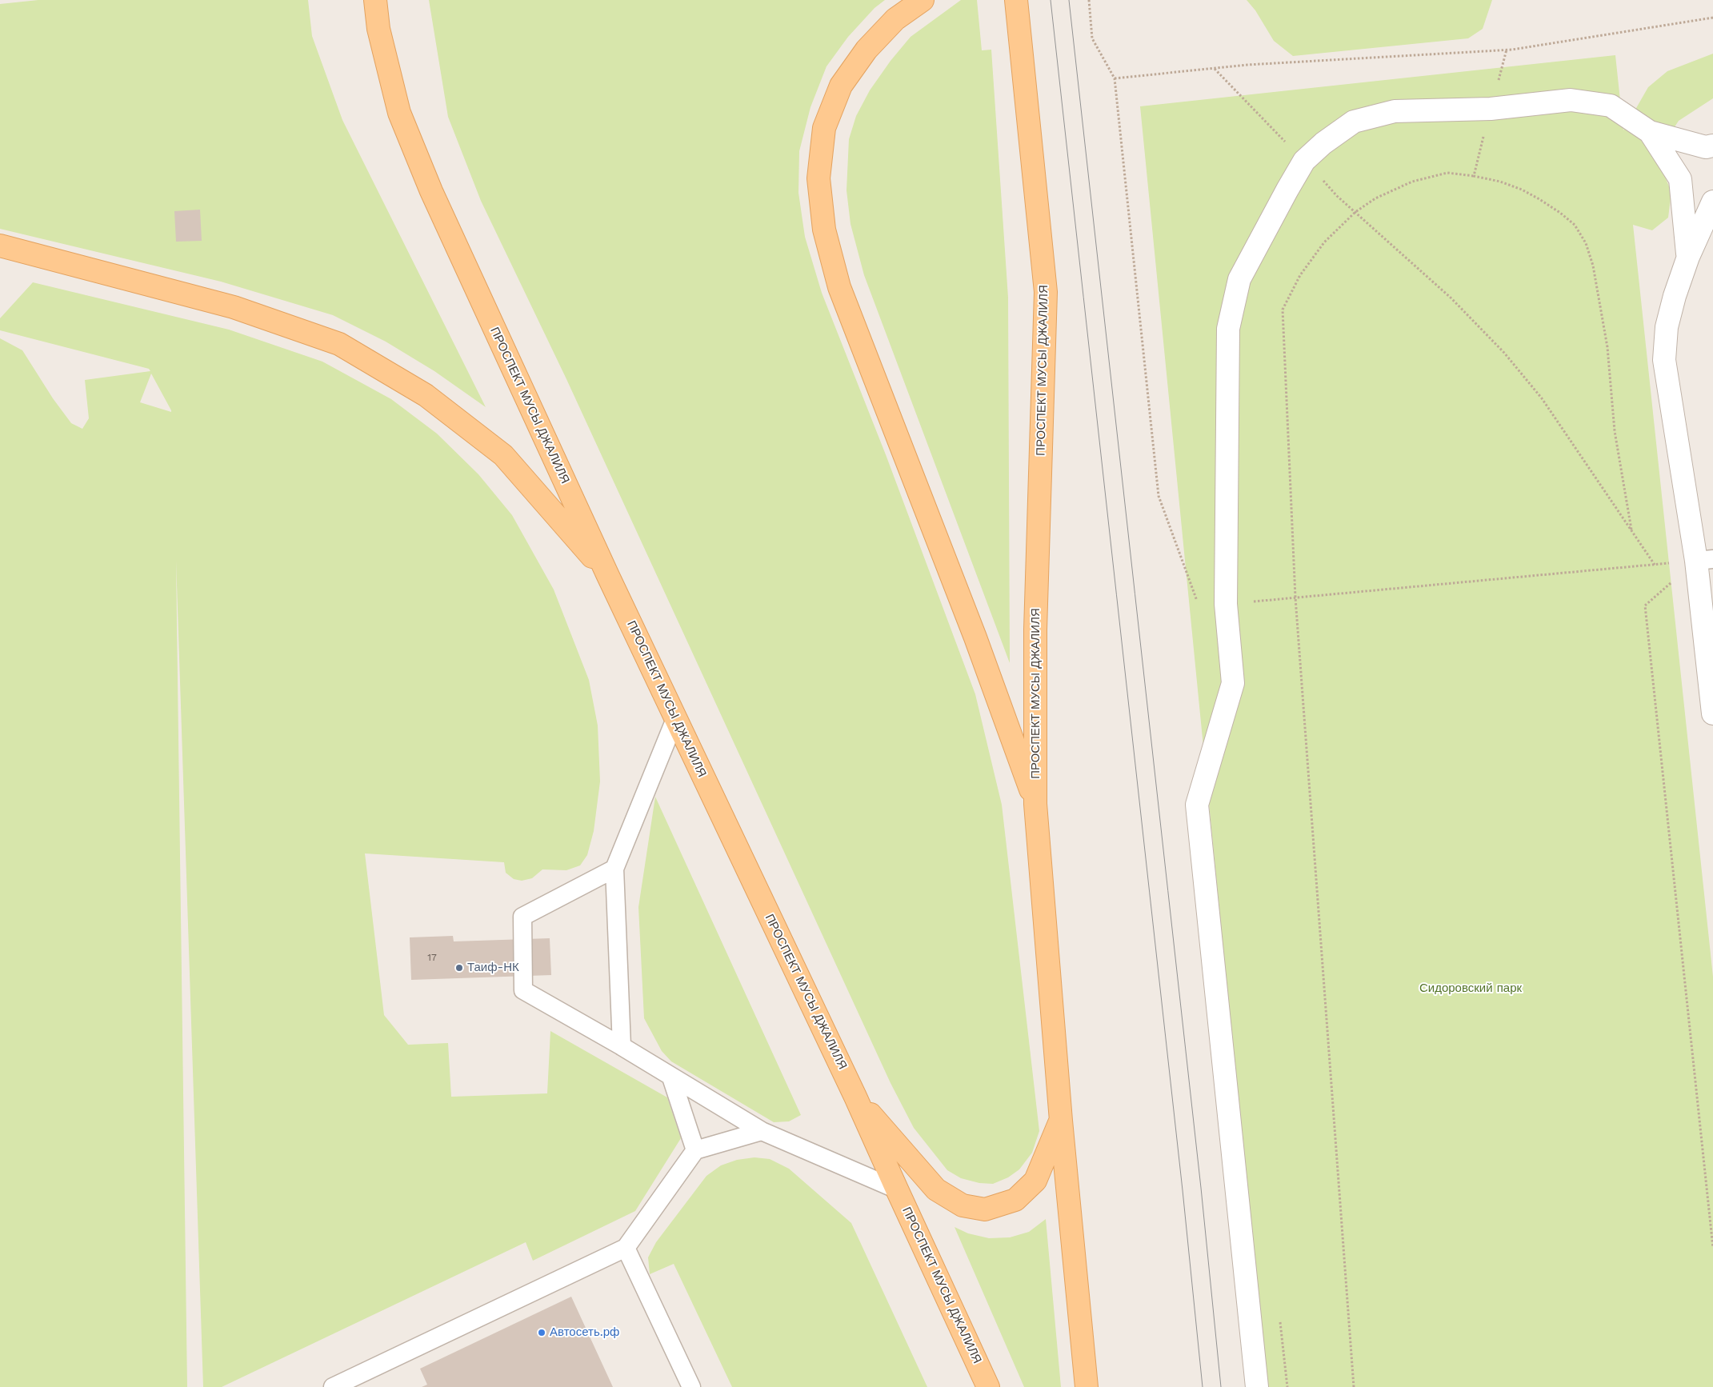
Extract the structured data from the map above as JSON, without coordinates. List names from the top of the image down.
{
  "streets": {
    "main road": ["ПРОСПЕКТ МУСЫ ДЖАЛИЛЯ"]
  },
  "parks": ["Сидоровский парк"],
  "places": ["Таиф-НК", "Автосеть.рф"],
  "house_numbers": ["17"]
}
